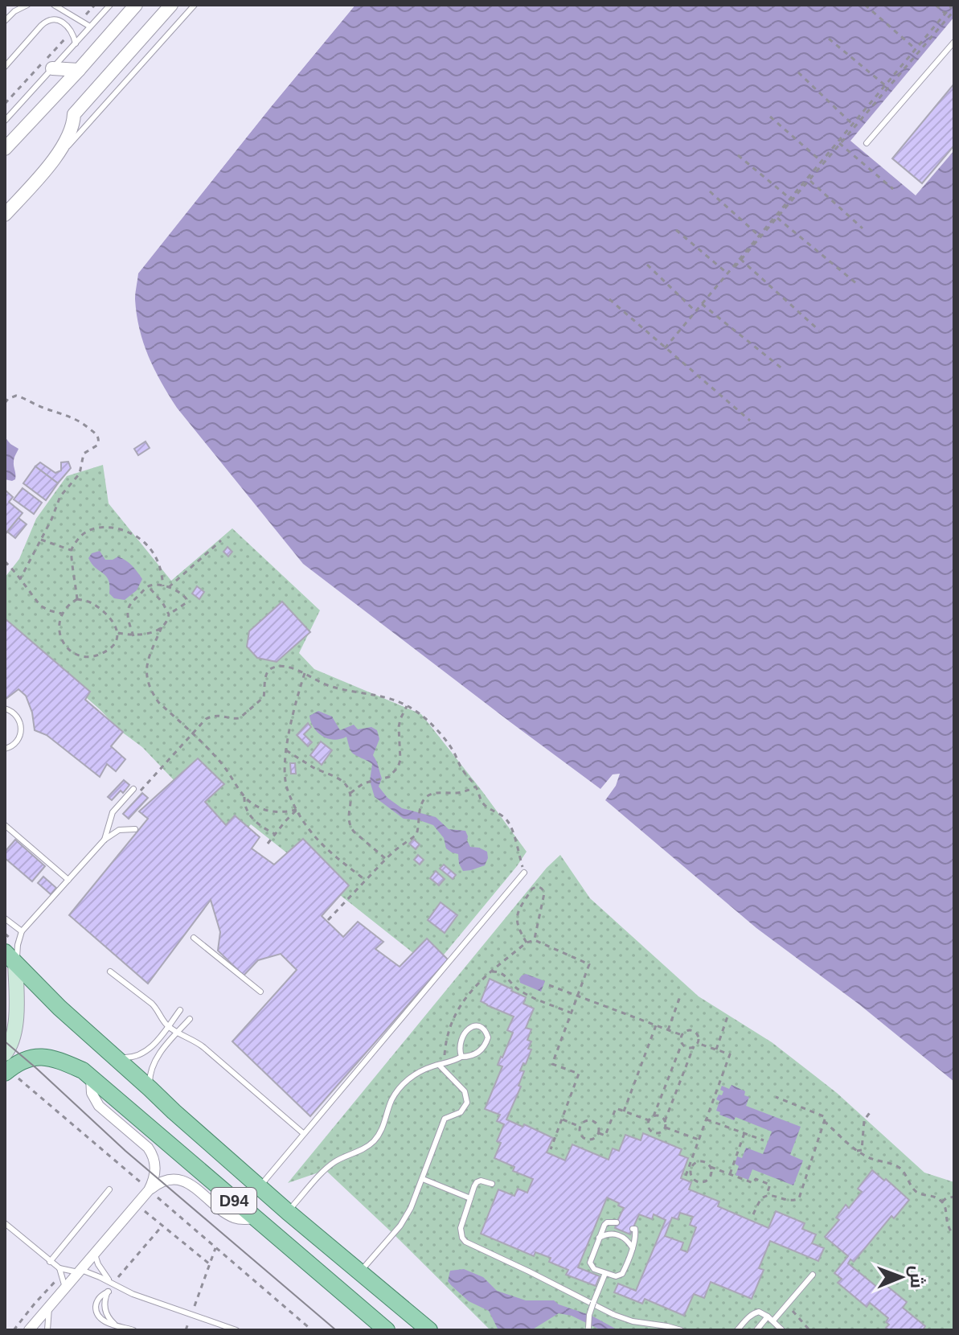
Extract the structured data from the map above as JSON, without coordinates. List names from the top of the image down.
{
  "streets": {
    "main road": ["D94"]
  },
  "north": "right"
}
